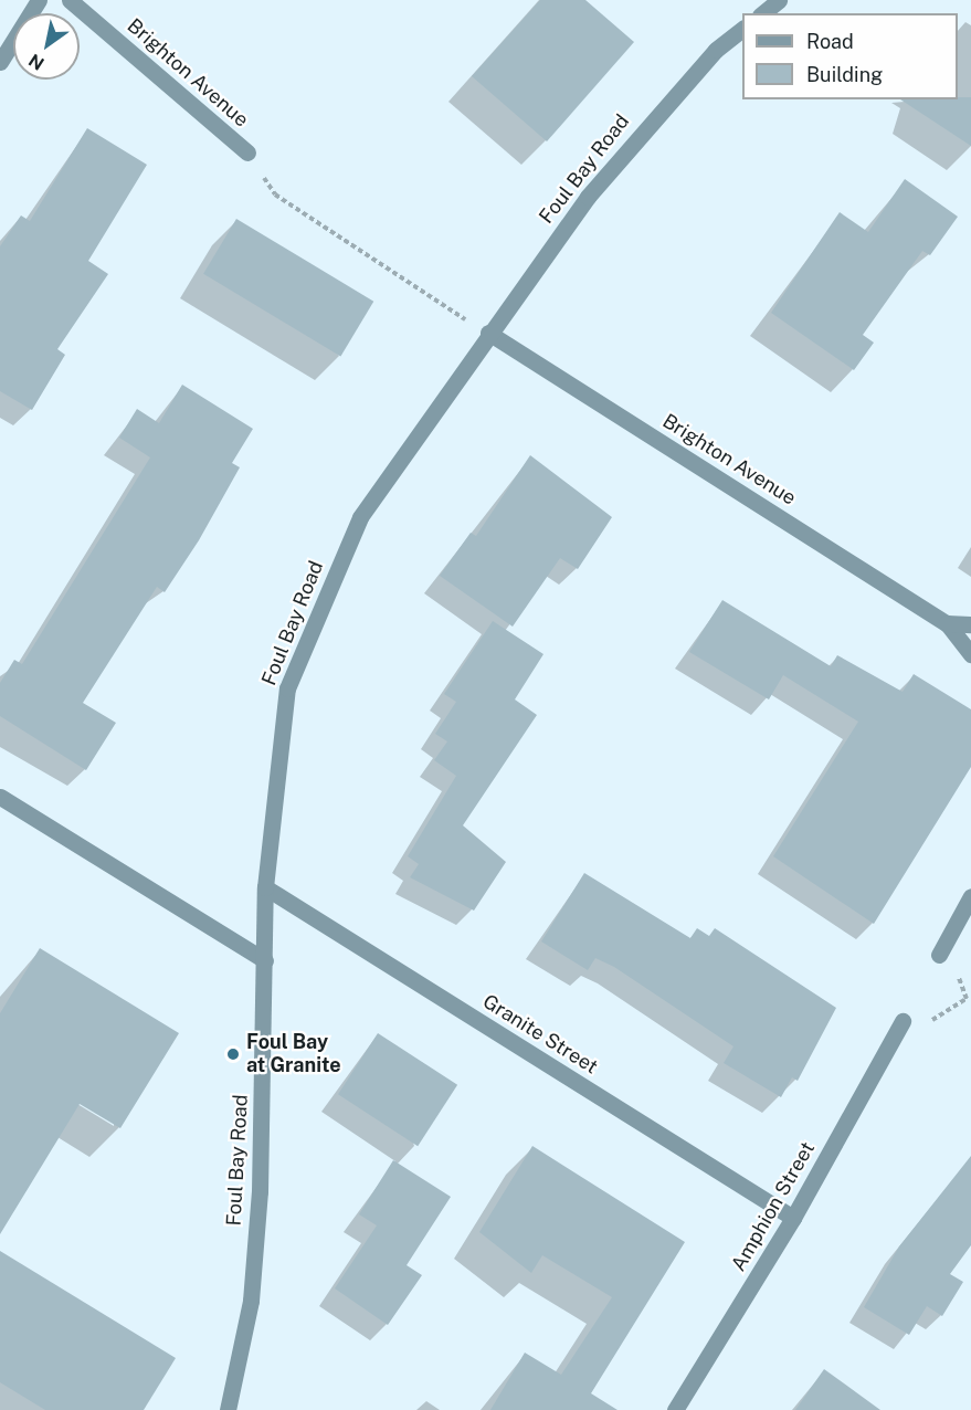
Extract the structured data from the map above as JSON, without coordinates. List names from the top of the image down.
{
  "streets": {
    "street": [
      "Brighton Avenue",
      "Foul Bay Road",
      "Granite Street",
      "Amphion Street"
    ]
  },
  "crossings": [
    ["Brighton Avenue", "Foul Bay Road"],
    ["Foul Bay Road", "Granite Street"],
    ["Granite Street", "Amphion Street"]
  ],
  "places": ["Foul Bay at Granite"],
  "legend": ["Road", "Building"],
  "north": "bottom left"
}
